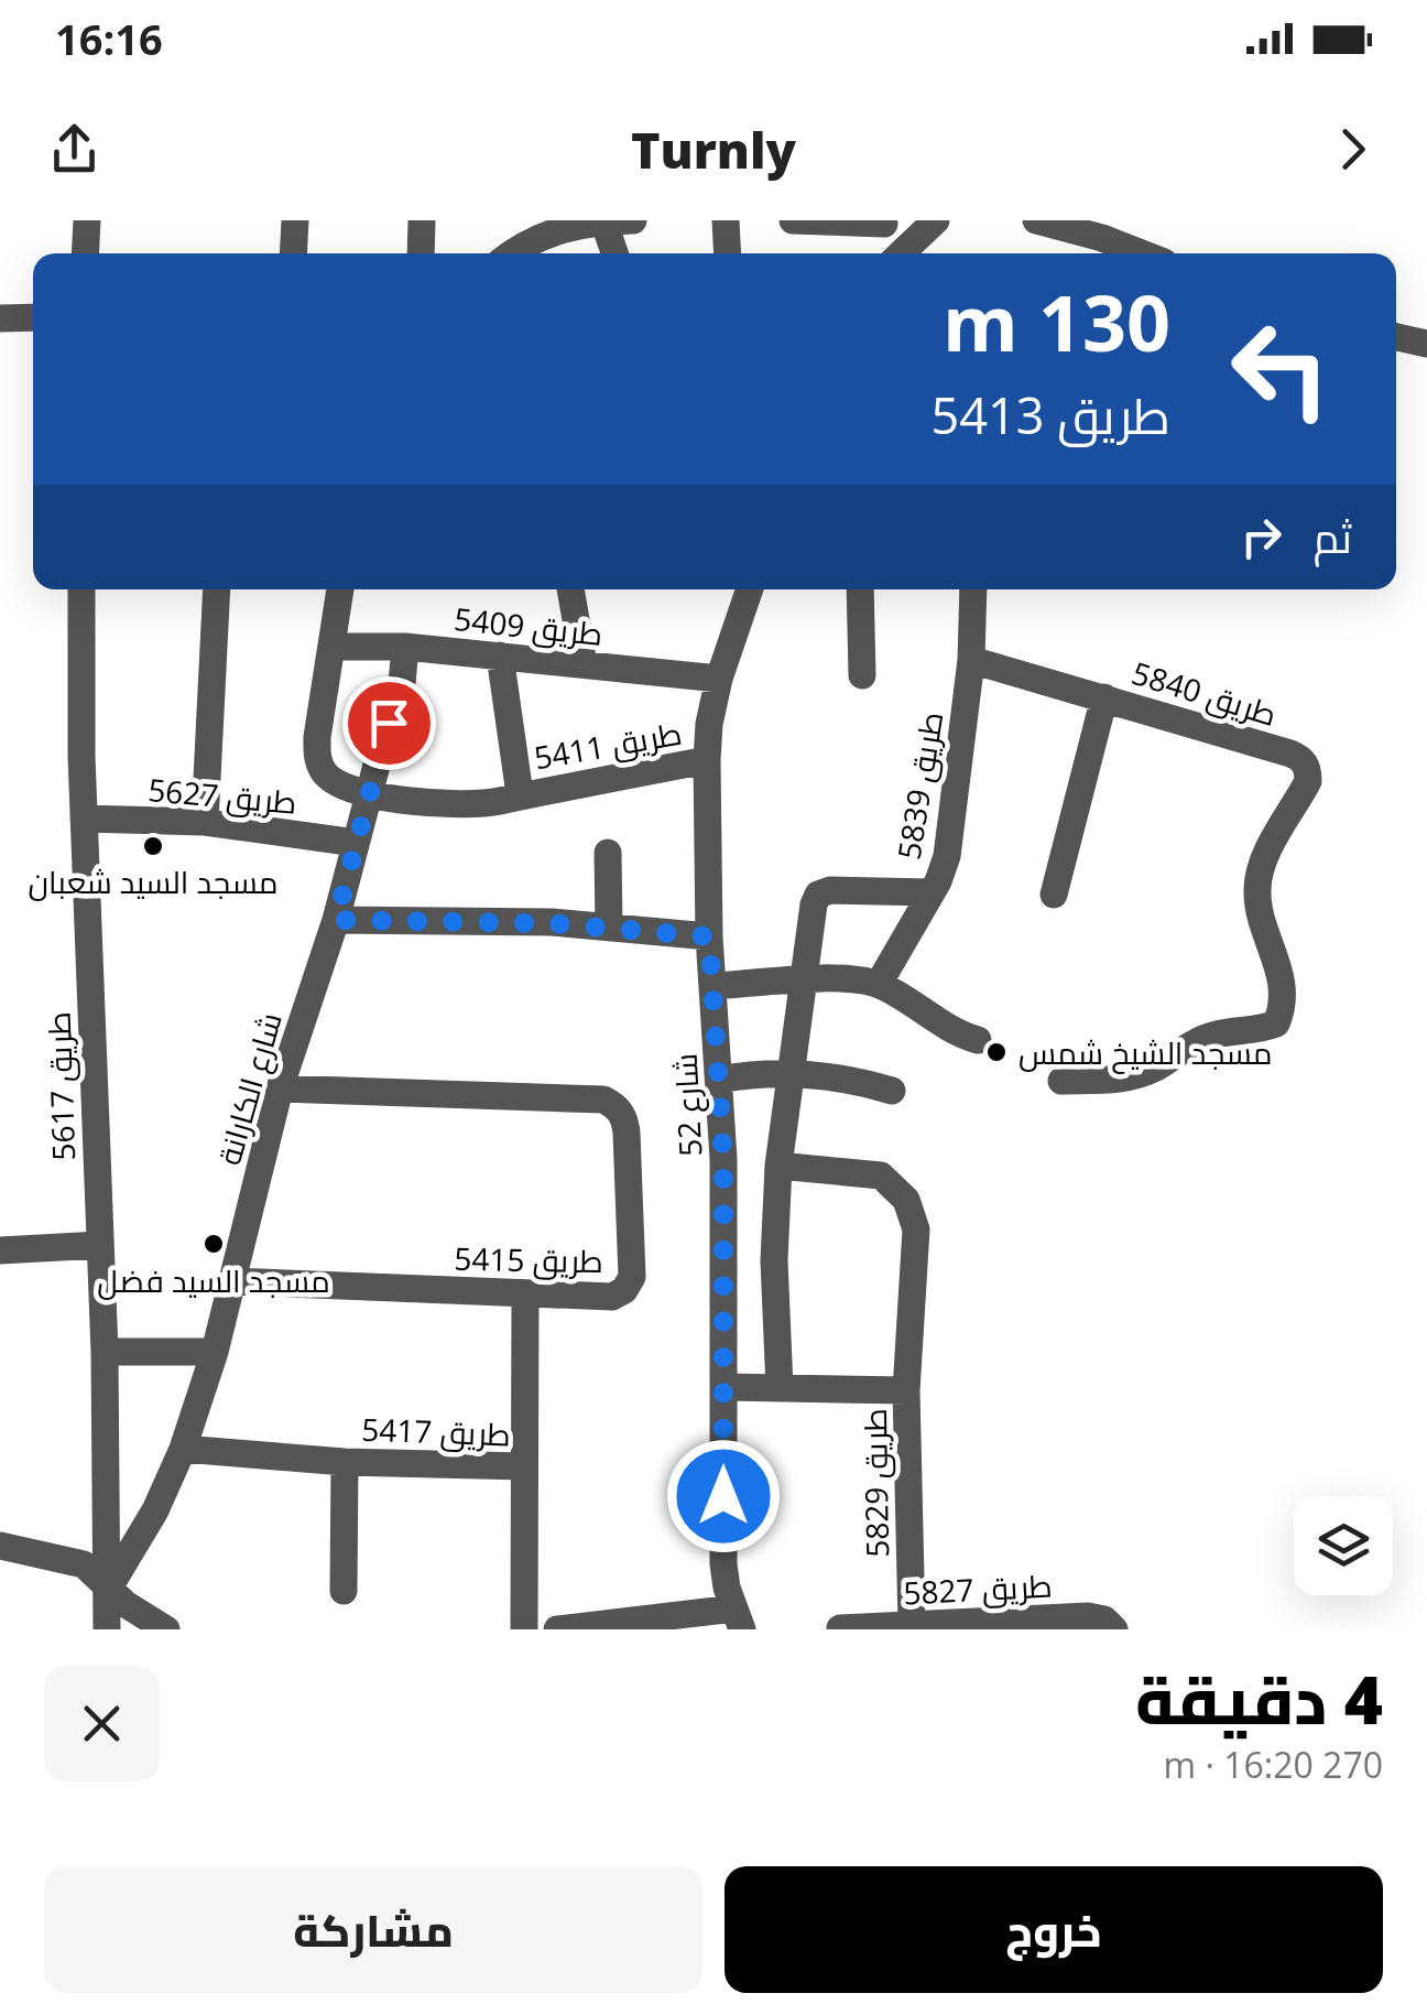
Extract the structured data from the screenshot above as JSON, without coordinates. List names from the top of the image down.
{
  "streets": {
    "street": [
      "طريق 5409",
      "طريق 5840",
      "طريق 5411",
      "طريق 5839",
      "طريق 5627",
      "طريق 5617",
      "شارع الكارانة",
      "شارع 52",
      "طريق 5415",
      "طريق 5417",
      "طريق 5829",
      "طريق 5827"
    ]
  },
  "crossings": [
    ["طريق 5409", "طريق 5411"],
    ["طريق 5409", "شارع الكارانة"],
    ["طريق 5409", "شارع 52"],
    ["طريق 5840", "طريق 5839"],
    ["طريق 5411", "شارع الكارانة"],
    ["طريق 5411", "شارع 52"],
    ["طريق 5627", "طريق 5617"],
    ["طريق 5627", "شارع الكارانة"],
    ["طريق 5617", "شارع الكارانة"],
    ["شارع الكارانة", "طريق 5415"],
    ["شارع الكارانة", "طريق 5417"],
    ["شارع 52", "طريق 5829"],
    ["طريق 5415", "طريق 5417"],
    ["طريق 5829", "طريق 5827"]
  ],
  "places": ["مسجد السيد شعبان", "مسجد الشيخ شمس", "مسجد السيد فضل"],
  "page": {
    "status": "16:16",
    "header": "Turnly",
    "turn": ["130 m", "طريق 5413"],
    "then": "ثم",
    "heading": ["4 دقيقة", "270 m · 16:20"],
    "buttons": ["خروج", "مشاركة"]
  }
}
